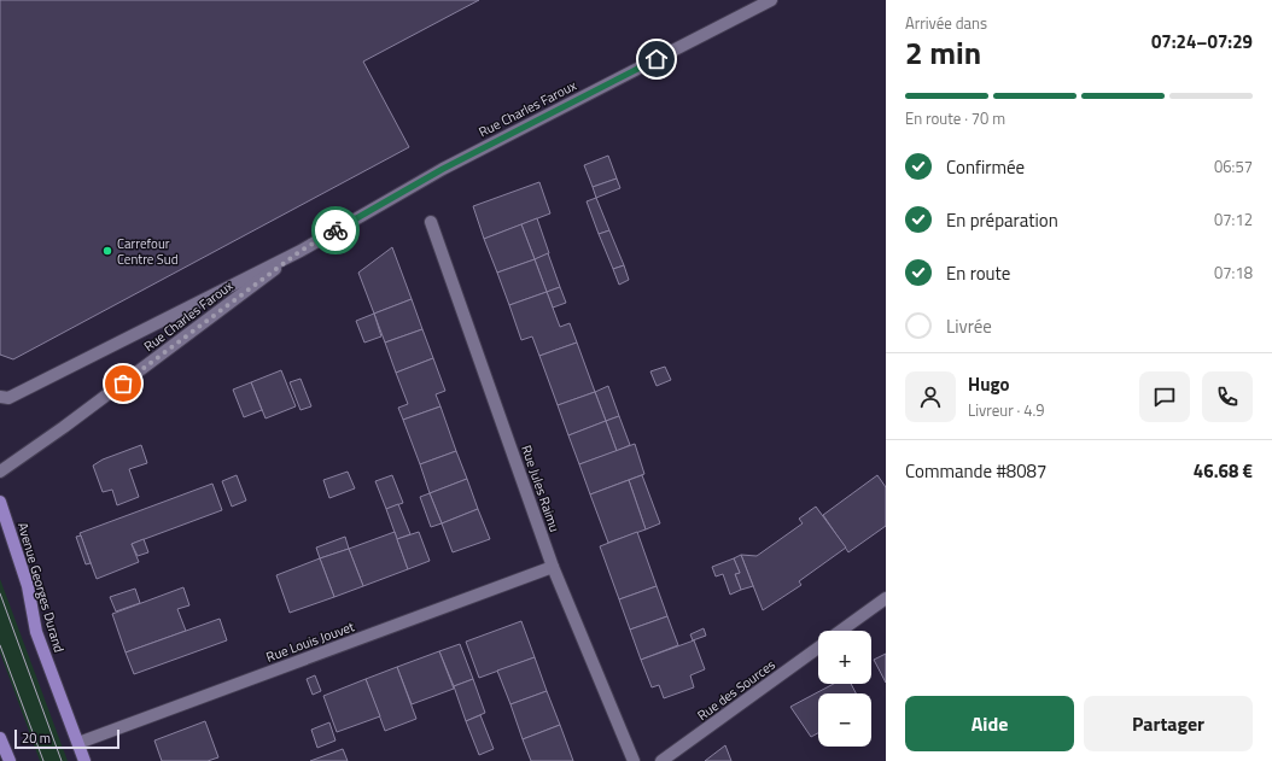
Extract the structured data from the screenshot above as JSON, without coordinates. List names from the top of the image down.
{
  "streets": {
    "main road": ["Avenue Georges Durand"],
    "street": [
      "Rue Charles Faroux",
      "Rue Jules Raimu",
      "Rue Louis Jouvet",
      "Rue des Sources"
    ]
  },
  "crossings": [
    ["Rue Jules Raimu", "Rue Louis Jouvet"],
    ["Avenue Georges Durand", "Rue Louis Jouvet"]
  ],
  "places": ["Carrefour Centre Sud"],
  "scale_bar": "20 m",
  "page": {
    "heading": ["2 min", "Arrivée dans", "07:24–07:29"],
    "panel": [
      "Hugo",
      "Livreur · 4.9",
      "Commande #8087",
      "46.68 €"
    ],
    "bar": "En route · 70 m",
    "list": [
      ["Confirmée", "06:57"],
      ["En préparation", "07:12"],
      ["En route", "07:18"],
      "Livrée"
    ],
    "map_buttons": ["+", "−"],
    "buttons": ["Aide", "Partager"],
    "scale": "20 m"
  }
}
